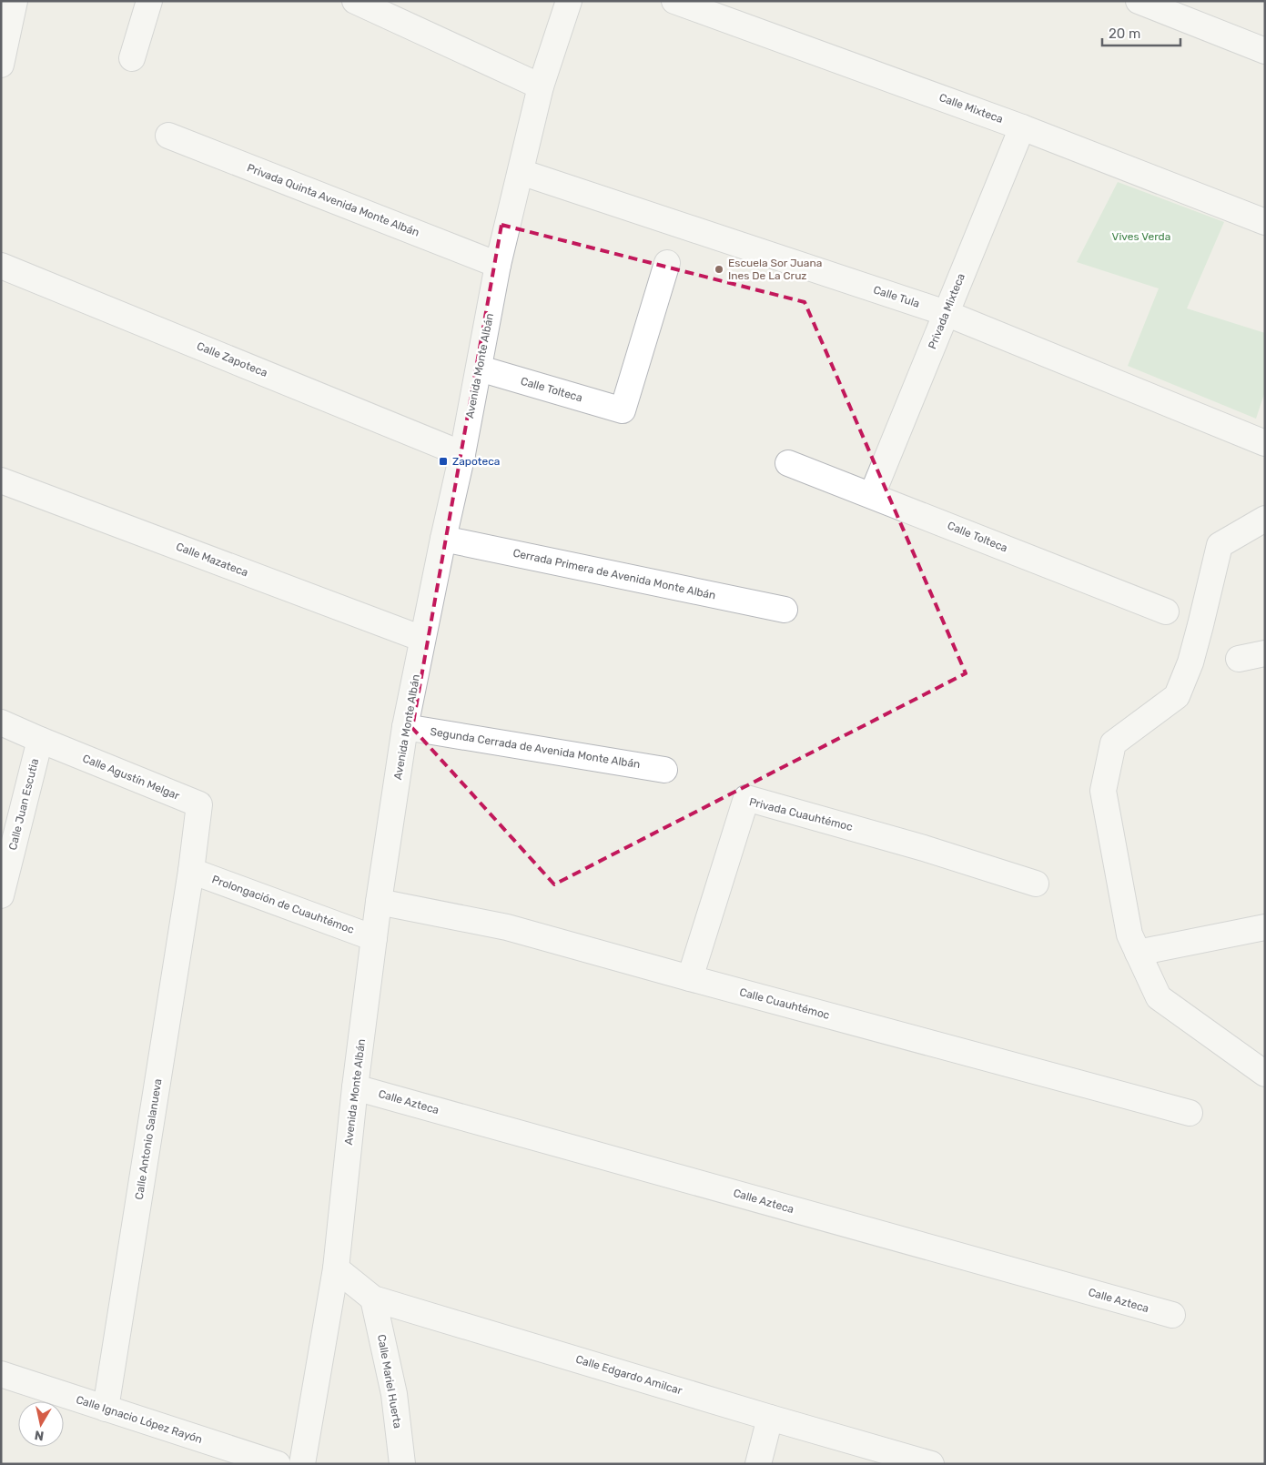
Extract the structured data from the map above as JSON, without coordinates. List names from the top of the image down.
{
  "streets": {
    "street": [
      "Calle Mixteca",
      "Privada Quinta Avenida Monte Albán",
      "Calle Tula",
      "Privada Mixteca",
      "Calle Zapoteca",
      "Avenida Monte Albán",
      "Calle Tolteca",
      "Calle Mazateca",
      "Cerrada Primera de Avenida Monte Albán",
      "Segunda Cerrada de Avenida Monte Albán",
      "Calle Agustín Melgar",
      "Calle Juan Escutia",
      "Privada Cuauhtémoc",
      "Prolongación de Cuauhtémoc",
      "Calle Cuauhtémoc",
      "Calle Azteca",
      "Calle Antonio Salanueva",
      "Calle Edgardo Amilcar",
      "Calle Mariel Huerta",
      "Calle Ignacio López Rayón"
    ]
  },
  "crossings": [
    ["Calle Mixteca", "Privada Mixteca"],
    ["Privada Quinta Avenida Monte Albán", "Avenida Monte Albán"],
    ["Calle Tula", "Privada Mixteca"],
    ["Calle Tula", "Avenida Monte Albán"],
    ["Privada Mixteca", "Calle Tolteca"],
    ["Calle Zapoteca", "Avenida Monte Albán"],
    ["Avenida Monte Albán", "Calle Tolteca"],
    ["Avenida Monte Albán", "Calle Mazateca"],
    ["Avenida Monte Albán", "Cerrada Primera de Avenida Monte Albán"],
    ["Avenida Monte Albán", "Segunda Cerrada de Avenida Monte Albán"],
    ["Avenida Monte Albán", "Prolongación de Cuauhtémoc"],
    ["Avenida Monte Albán", "Calle Cuauhtémoc"],
    ["Avenida Monte Albán", "Calle Azteca"],
    ["Avenida Monte Albán", "Calle Edgardo Amilcar"],
    ["Calle Agustín Melgar", "Calle Juan Escutia"],
    ["Calle Agustín Melgar", "Prolongación de Cuauhtémoc"],
    ["Calle Agustín Melgar", "Calle Antonio Salanueva"],
    ["Privada Cuauhtémoc", "Calle Cuauhtémoc"],
    ["Prolongación de Cuauhtémoc", "Calle Antonio Salanueva"],
    ["Calle Antonio Salanueva", "Calle Ignacio López Rayón"],
    ["Calle Edgardo Amilcar", "Calle Mariel Huerta"]
  ],
  "parks": ["Vives Verda"],
  "places": {
    "other": ["Escuela Sor Juana Ines De La Cruz"],
    "transit": ["Zapoteca"]
  },
  "scale_bar": "20 m",
  "north": "bottom"
}
